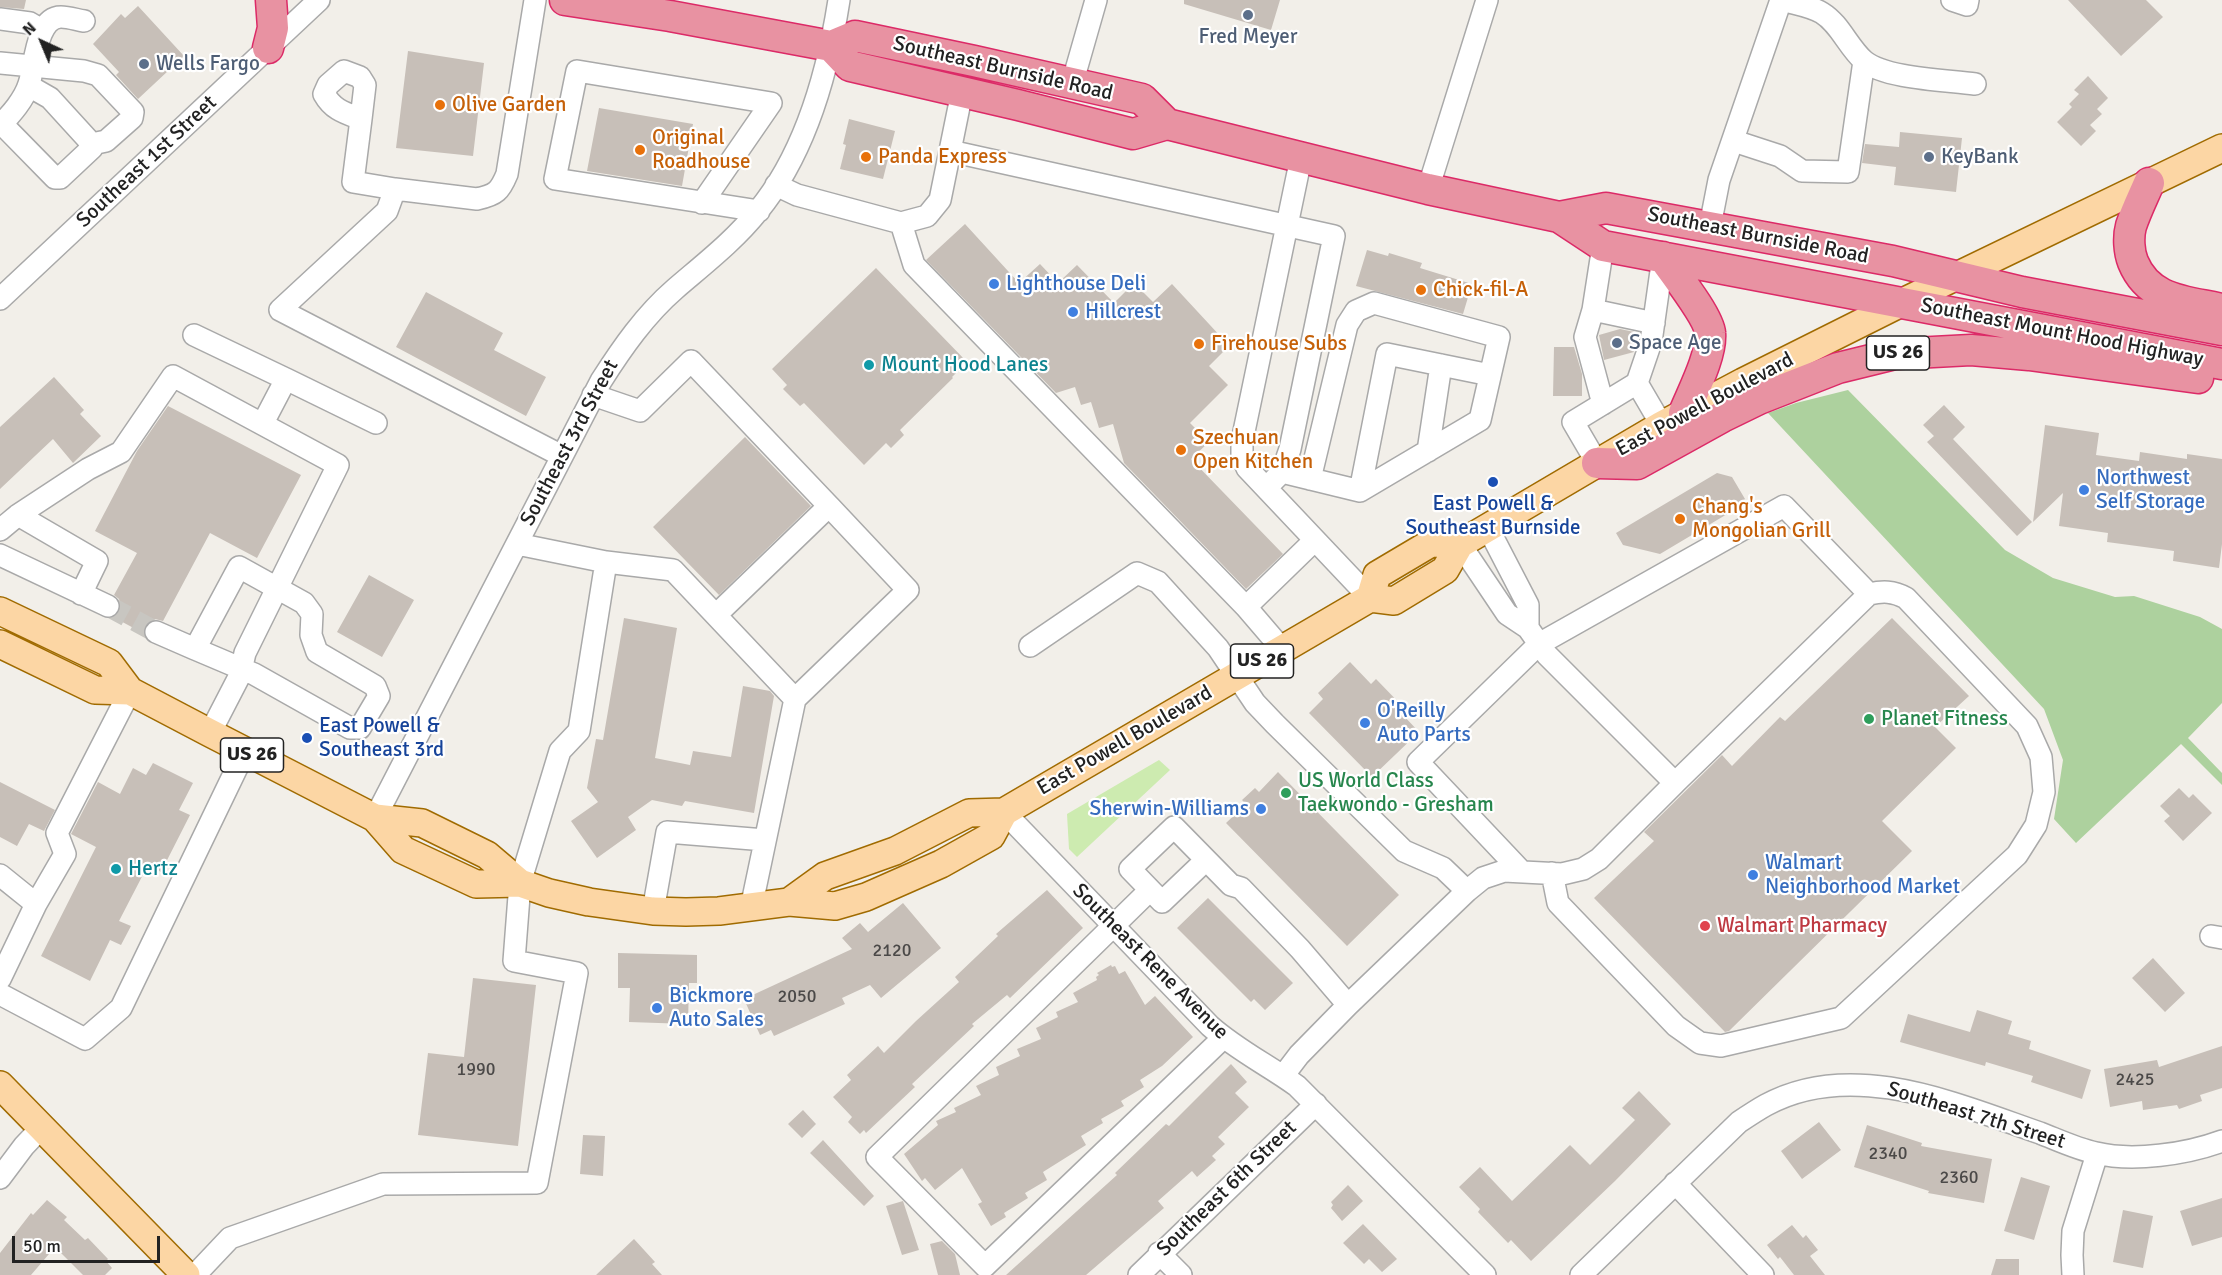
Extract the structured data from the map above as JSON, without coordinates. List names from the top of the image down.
{
  "streets": {
    "highway": ["Southeast Burnside Road", "Southeast Mount Hood Highway", "US 26"],
    "main road": ["East Powell Boulevard"],
    "street": [
      "Southeast 1st Street",
      "Southeast 3rd Street",
      "Southeast Rene Avenue",
      "Southeast 7th Street",
      "Southeast 6th Street"
    ]
  },
  "crossings": [
    ["Southeast Burnside Road", "Southeast Mount Hood Highway"],
    ["Southeast Burnside Road", "East Powell Boulevard"],
    ["Southeast Burnside Road", "Southeast 3rd Street"],
    ["Southeast Mount Hood Highway", "East Powell Boulevard"],
    ["US 26", "East Powell Boulevard"],
    ["East Powell Boulevard", "Southeast 3rd Street"],
    ["East Powell Boulevard", "Southeast Rene Avenue"],
    ["Southeast Rene Avenue", "Southeast 6th Street"]
  ],
  "places": [
    "Fred Meyer",
    "Wells Fargo",
    "Olive Garden",
    "Original Roadhouse",
    "Panda Express",
    "KeyBank",
    "Lighthouse Deli",
    "Chick-fil-A",
    "Hillcrest",
    "Space Age",
    "Firehouse Subs",
    "Mount Hood Lanes",
    "Szechuan Open Kitchen",
    "East Powell & Southeast Burnside",
    "Northwest Self Storage",
    "Chang's Mongolian Grill",
    "Planet Fitness",
    "O'Reilly Auto Parts",
    "East Powell & Southeast 3rd",
    "US World Class Taekwondo - Gresham",
    "Sherwin-Williams",
    "Hertz",
    "Walmart Neighborhood Market",
    "Walmart Pharmacy",
    "Bickmore Auto Sales"
  ],
  "house_numbers": [
    "2120",
    "2050",
    "1990",
    "2425",
    "2340",
    "2360"
  ],
  "scale_bar": "50 m",
  "north": "top left"
}
